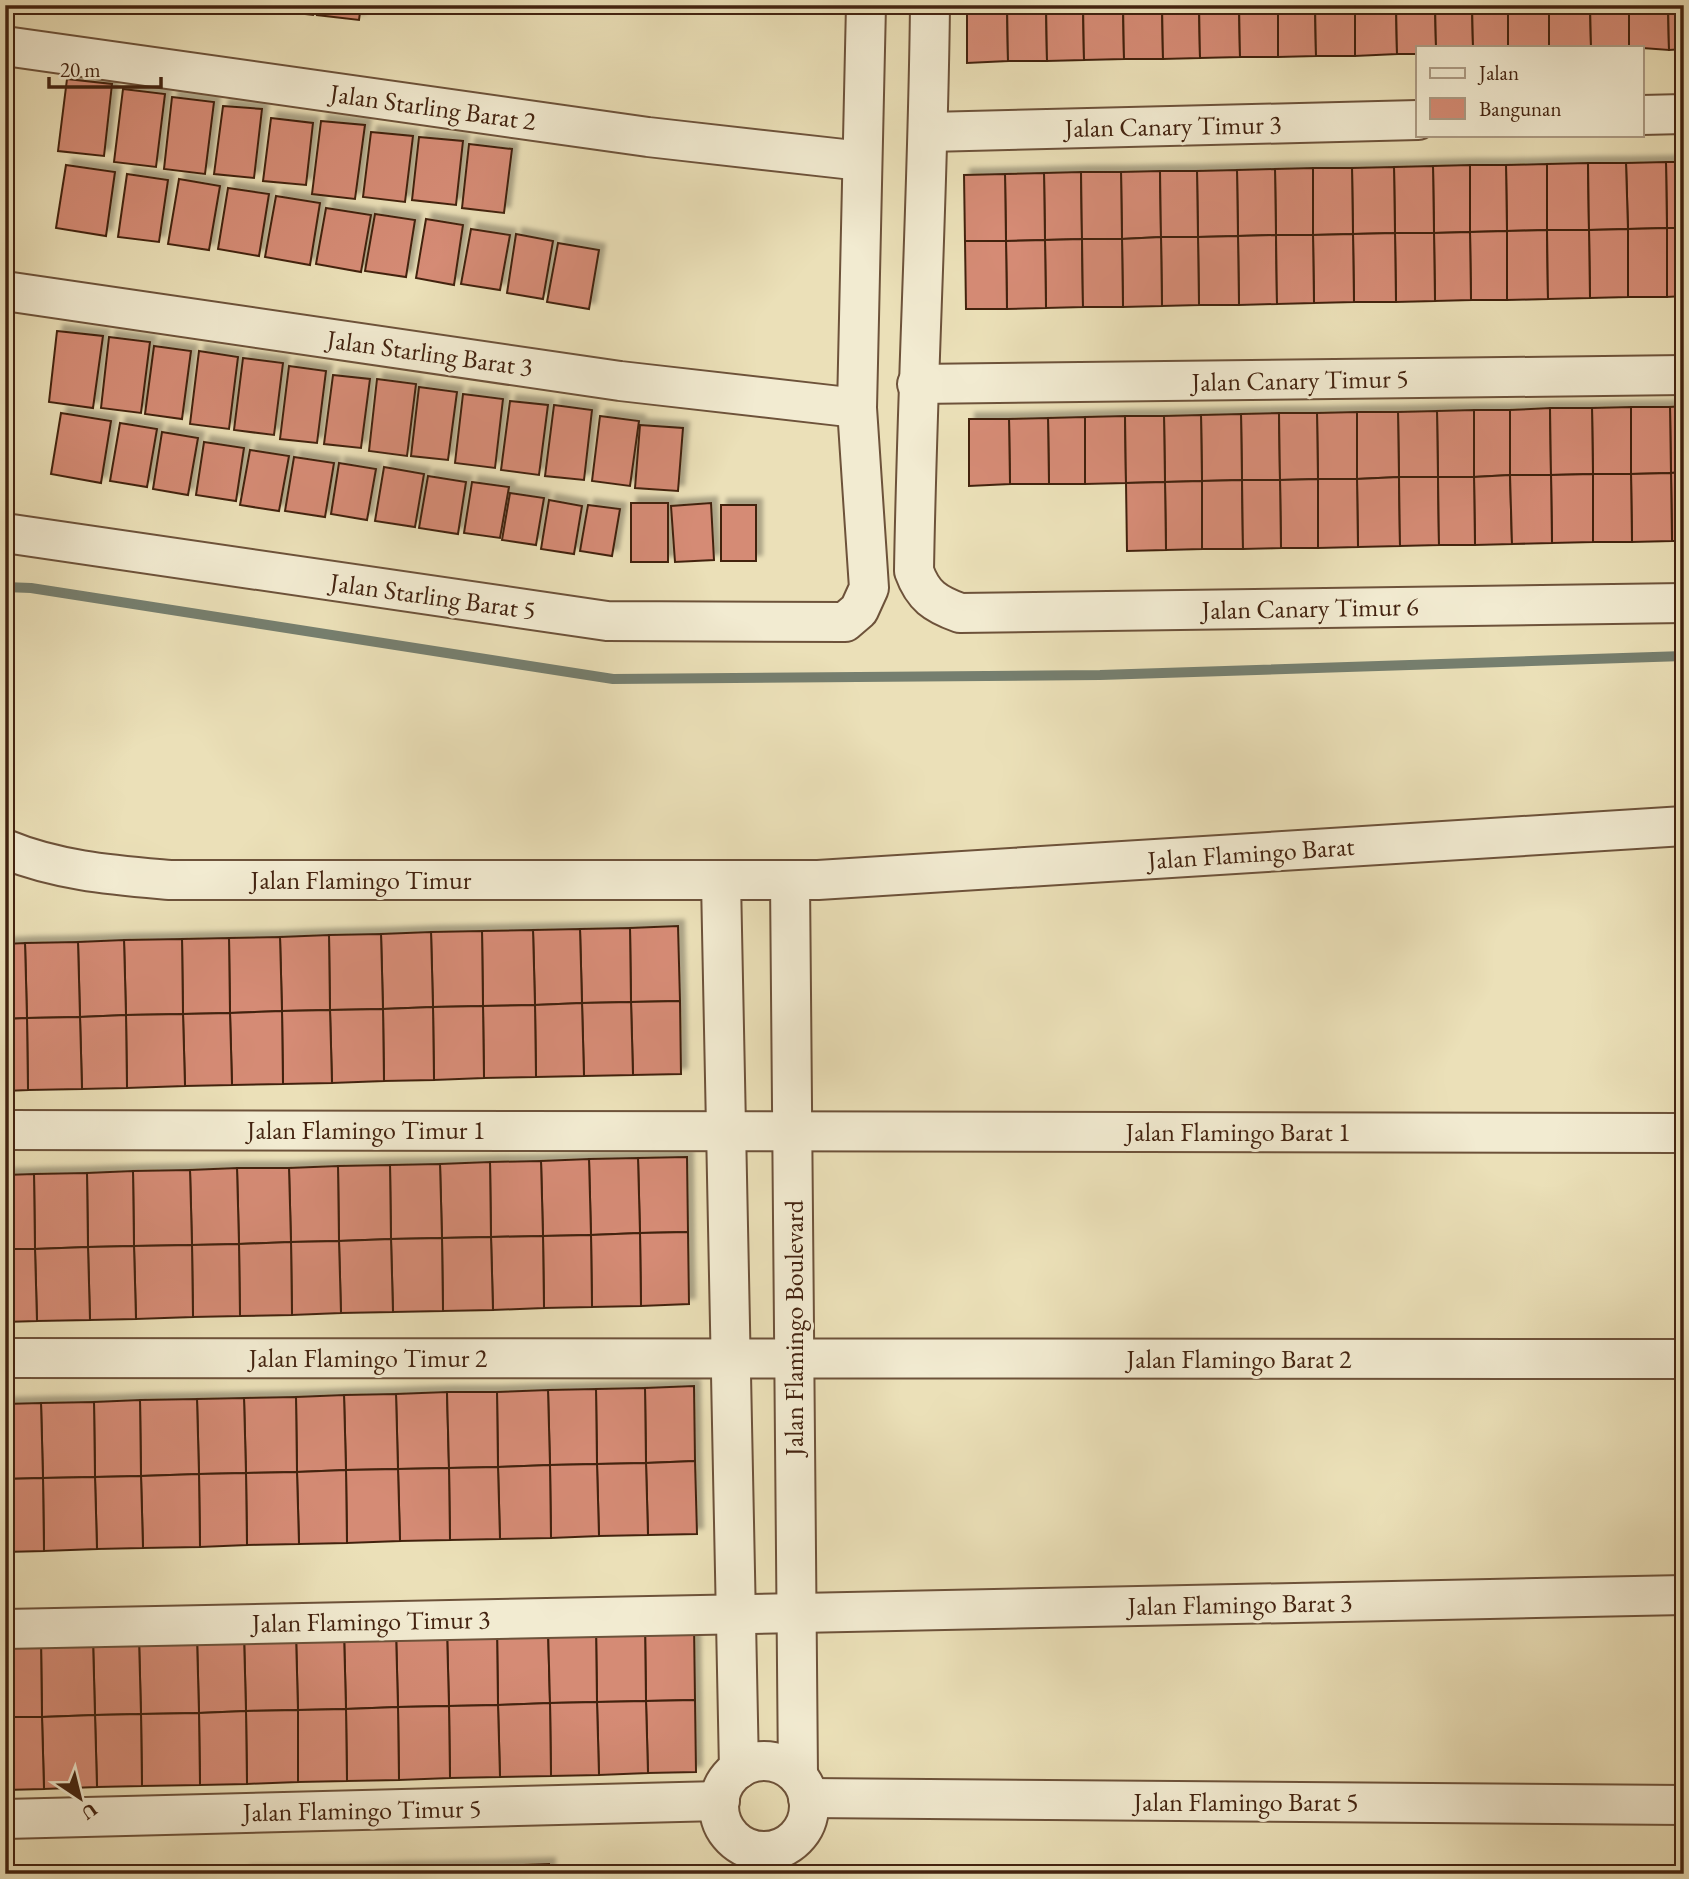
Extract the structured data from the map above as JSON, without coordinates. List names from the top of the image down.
{
  "streets": {
    "street": [
      "Jalan Starling Barat 2",
      "Jalan Canary Timur 3",
      "Jalan Starling Barat 3",
      "Jalan Canary Timur 5",
      "Jalan Starling Barat 5",
      "Jalan Canary Timur 6",
      "Jalan Flamingo Barat",
      "Jalan Flamingo Timur",
      "Jalan Flamingo Timur 1",
      "Jalan Flamingo Barat 1",
      "Jalan Flamingo Boulevard",
      "Jalan Flamingo Timur 2",
      "Jalan Flamingo Barat 2",
      "Jalan Flamingo Barat 3",
      "Jalan Flamingo Timur 3",
      "Jalan Flamingo Barat 5",
      "Jalan Flamingo Timur 5"
    ]
  },
  "crossings": [
    ["Jalan Starling Barat 3", "Jalan Starling Barat 5"],
    ["Jalan Canary Timur 5", "Jalan Canary Timur 6"],
    ["Jalan Flamingo Barat", "Jalan Flamingo Timur"],
    ["Jalan Flamingo Barat", "Jalan Flamingo Boulevard"],
    ["Jalan Flamingo Timur 1", "Jalan Flamingo Barat 1"],
    ["Jalan Flamingo Timur 1", "Jalan Flamingo Boulevard"],
    ["Jalan Flamingo Barat 1", "Jalan Flamingo Boulevard"],
    ["Jalan Flamingo Boulevard", "Jalan Flamingo Timur 2"],
    ["Jalan Flamingo Boulevard", "Jalan Flamingo Barat 2"],
    ["Jalan Flamingo Boulevard", "Jalan Flamingo Barat 3"],
    ["Jalan Flamingo Boulevard", "Jalan Flamingo Barat 5"],
    ["Jalan Flamingo Boulevard", "Jalan Flamingo Timur 5"],
    ["Jalan Flamingo Timur 2", "Jalan Flamingo Barat 2"],
    ["Jalan Flamingo Barat 3", "Jalan Flamingo Timur 3"],
    ["Jalan Flamingo Barat 5", "Jalan Flamingo Timur 5"]
  ],
  "legend": ["Jalan", "Bangunan"],
  "scale_bar": "20 m",
  "north": "bottom right"
}
